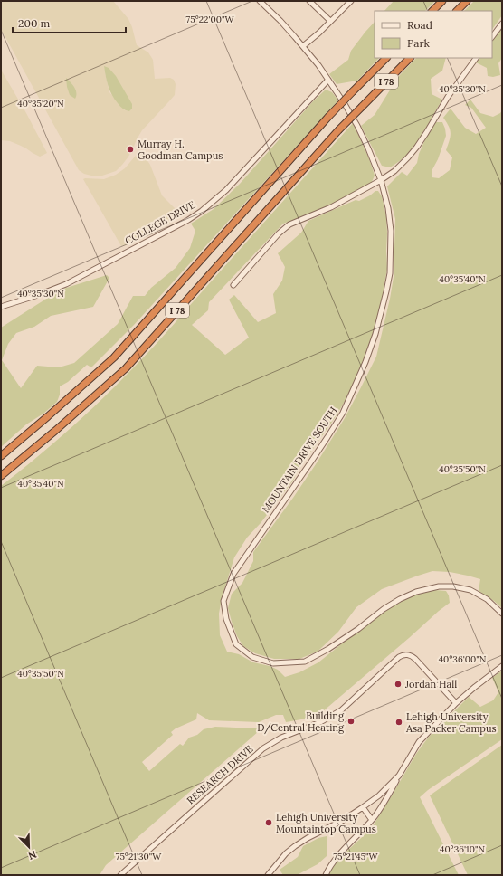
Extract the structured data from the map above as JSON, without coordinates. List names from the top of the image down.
{
  "streets": {
    "highway": ["I 78"],
    "street": ["COLLEGE DRIVE", "MOUNTAIN DRIVE SOUTH", "RESEARCH DRIVE"]
  },
  "crossings": [
    ["COLLEGE DRIVE", "MOUNTAIN DRIVE SOUTH"]
  ],
  "places": [
    "Murray H. Goodman Campus",
    "Jordan Hall",
    "Building D/Central Heating",
    "Lehigh University Asa Packer Campus",
    "Lehigh University Mountaintop Campus"
  ],
  "legend": ["Road", "Park"],
  "scale_bar": "200 m",
  "north": "bottom right",
  "coordinates": [
    "75°22'00\"W",
    "40°35'30\"N",
    "40°35'20\"N",
    "40°35'40\"N",
    "40°35'50\"N",
    "40°36'00\"N",
    "40°36'10\"N",
    "75°21'30\"W",
    "75°21'45\"W"
  ]
}
